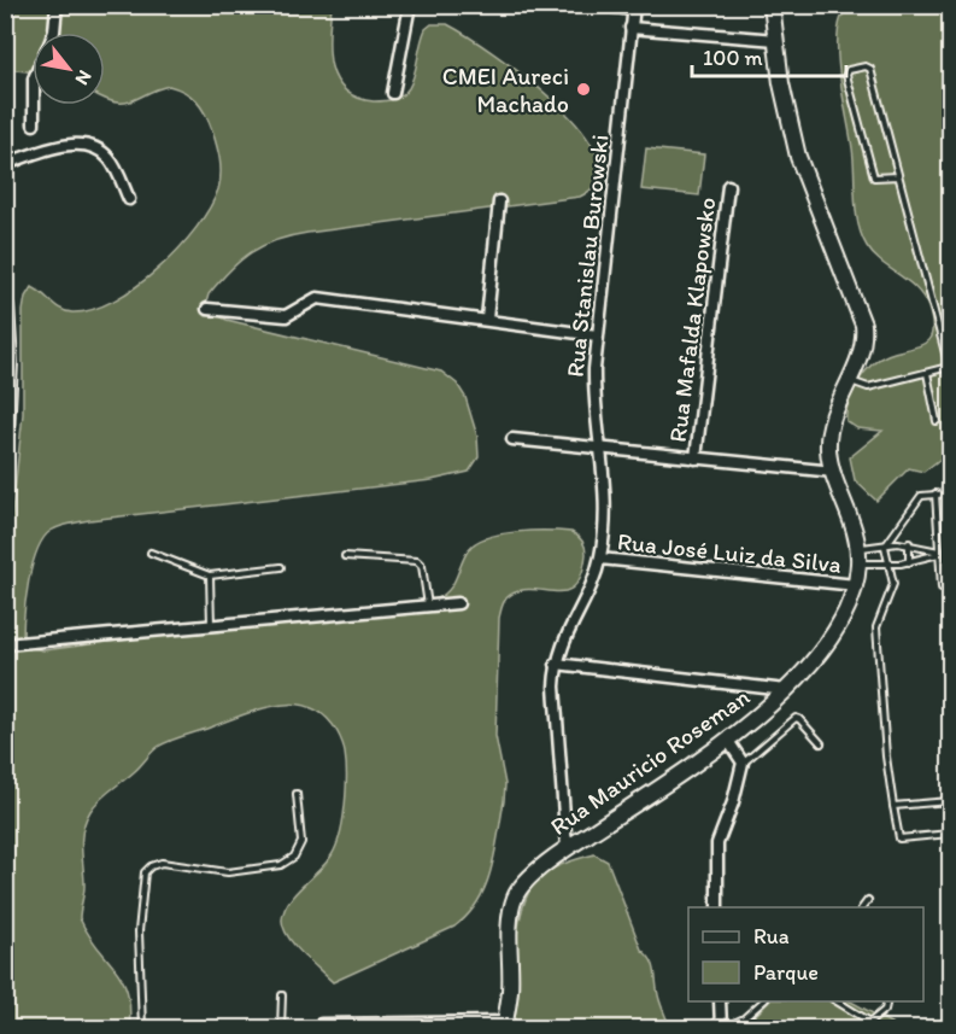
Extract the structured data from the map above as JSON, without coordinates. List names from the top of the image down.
{
  "streets": {
    "main road": ["Rua Mauricio Roseman"],
    "street": ["Rua Stanislau Burowski", "Rua Mafalda Klapowsko", "Rua José Luiz da Silva"]
  },
  "crossings": [
    ["Rua Stanislau Burowski", "Rua José Luiz da Silva"],
    ["Rua Stanislau Burowski", "Rua Mauricio Roseman"],
    ["Rua José Luiz da Silva", "Rua Mauricio Roseman"]
  ],
  "places": ["CMEI Aureci Machado"],
  "legend": ["Rua", "Parque"],
  "scale_bar": "100 m",
  "north": "bottom right"
}
